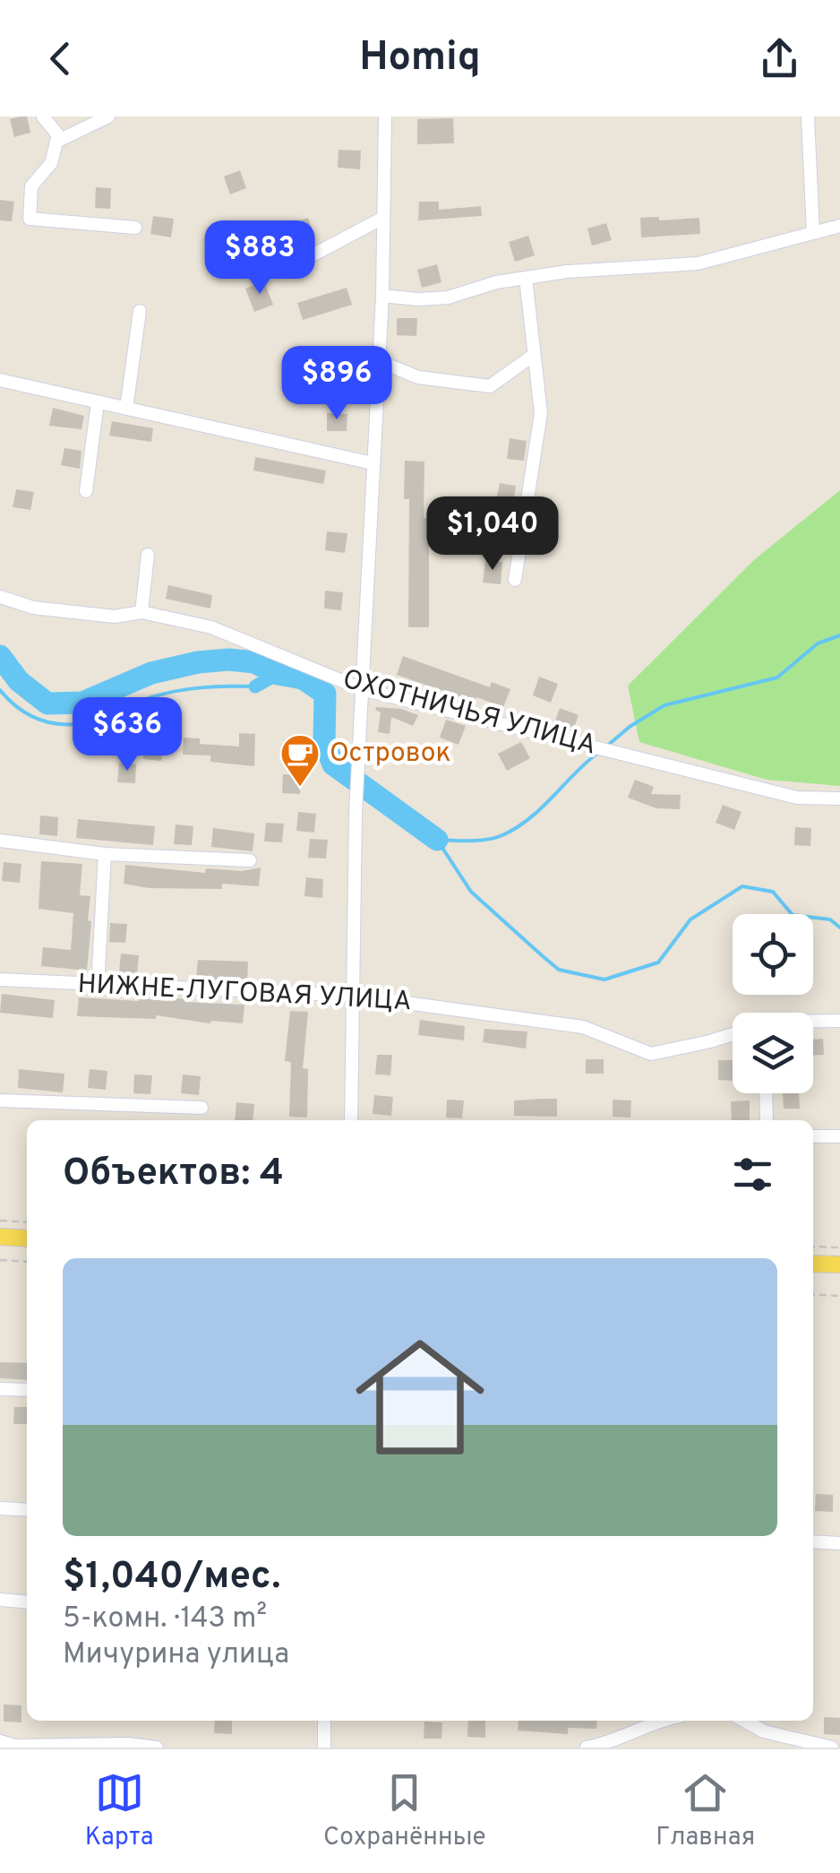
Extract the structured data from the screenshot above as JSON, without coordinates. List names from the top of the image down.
{
  "streets": {
    "street": ["ОХОТНИЧЬЯ УЛИЦА", "НИЖНЕ-ЛУГОВАЯ УЛИЦА"]
  },
  "places": {
    "cafe": ["Островок"]
  },
  "page": {
    "header": "Homiq",
    "price": [
      "$883",
      "$896",
      "$1,040",
      "$636"
    ],
    "heading": "Объектов: 4",
    "list": [
      {
        "name": "$1,040/мес.",
        "note": "5-комн. · 143 m² · Мичурина улица"
      }
    ],
    "tabs": ["Карта", "Сохранённые", "Главная"]
  }
}
